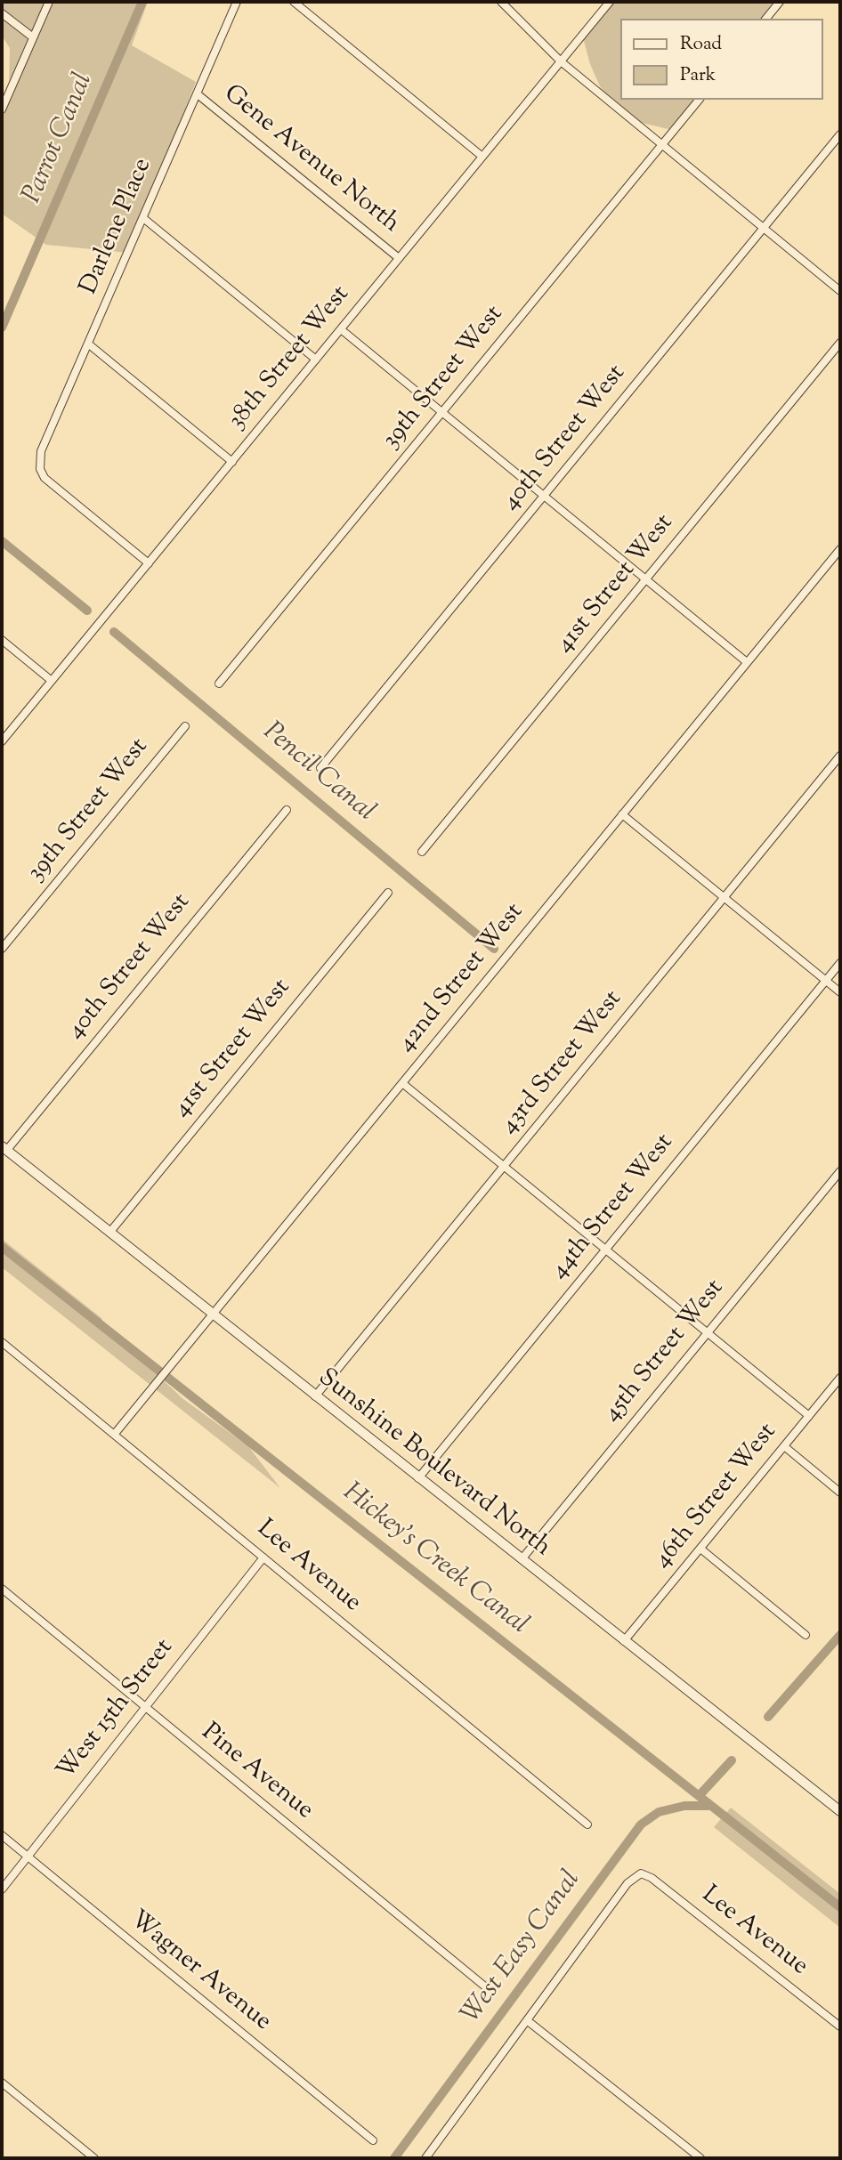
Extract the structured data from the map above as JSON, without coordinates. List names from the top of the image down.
{
  "streets": {
    "street": [
      "Gene Avenue North",
      "Darlene Place",
      "38th Street West",
      "39th Street West",
      "40th Street West",
      "41st Street West",
      "42nd Street West",
      "43rd Street West",
      "44th Street West",
      "45th Street West",
      "Sunshine Boulevard North",
      "46th Street West",
      "Lee Avenue",
      "West 15th Street",
      "Pine Avenue",
      "Wagner Avenue"
    ]
  },
  "crossings": [
    ["Gene Avenue North", "Darlene Place"],
    ["Gene Avenue North", "38th Street West"],
    ["Darlene Place", "38th Street West"],
    ["40th Street West", "Sunshine Boulevard North"],
    ["41st Street West", "Sunshine Boulevard North"],
    ["42nd Street West", "Sunshine Boulevard North"],
    ["42nd Street West", "Lee Avenue"],
    ["43rd Street West", "Sunshine Boulevard North"],
    ["44th Street West", "Sunshine Boulevard North"],
    ["45th Street West", "Sunshine Boulevard North"],
    ["Sunshine Boulevard North", "46th Street West"],
    ["Lee Avenue", "West 15th Street"],
    ["West 15th Street", "Pine Avenue"],
    ["West 15th Street", "Wagner Avenue"]
  ],
  "water": [
    "Parrot Canal",
    "Pencil Canal",
    "Hickey's Creek Canal",
    "West Easy Canal"
  ],
  "legend": ["Road", "Park"]
}
